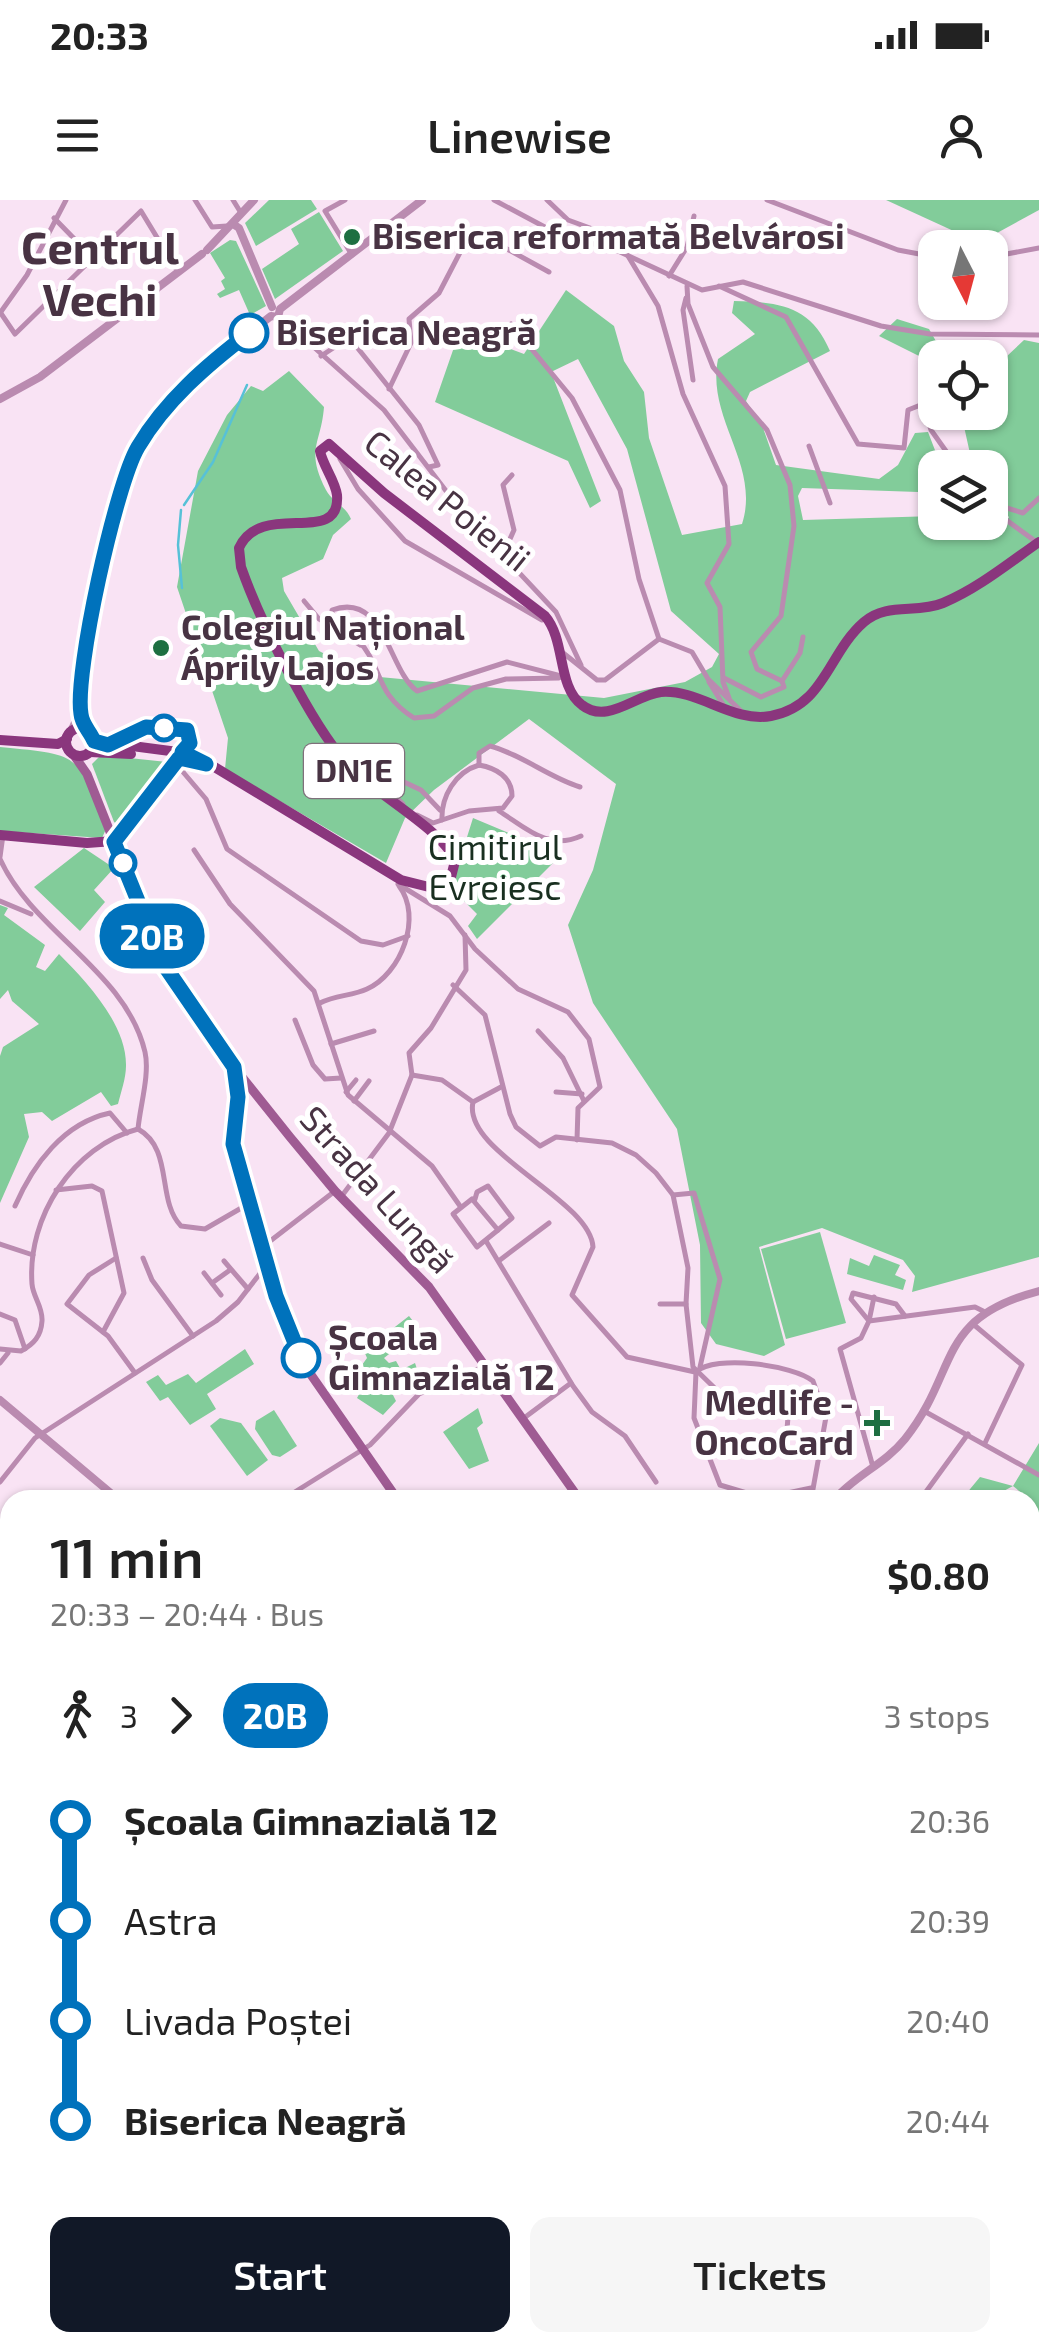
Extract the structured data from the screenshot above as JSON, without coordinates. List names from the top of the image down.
{
  "streets": {
    "main road": ["Calea Poienii", "DN1E", "Strada Lungă"]
  },
  "crossings": [
    ["Calea Poienii", "DN1E"]
  ],
  "districts": ["Centrul Vechi"],
  "parks": ["Cimitirul Evreiesc"],
  "places": {
    "other": [
      "Biserica reformată Belvárosi",
      "Biserica Neagră",
      "Colegiul Național Áprily Lajos",
      "Școala Gimnazială 12"
    ],
    "health": ["Medlife - OncoCard"]
  },
  "lines": ["bus line 20B"],
  "north": "bottom",
  "page": {
    "status": "20:33",
    "header": "Linewise",
    "on_map": "20B",
    "heading": ["11 min", "20:33 – 20:44 · Bus", "$0.80"],
    "legs": ["3", "20B", "3 stops"],
    "list": [
      {
        "name": "Școala Gimnazială 12",
        "value": "20:36"
      },
      {
        "name": "Astra",
        "value": "20:39"
      },
      {
        "name": "Livada Poștei",
        "value": "20:40"
      },
      {
        "name": "Biserica Neagră",
        "value": "20:44"
      }
    ],
    "buttons": ["Start", "Tickets"]
  }
}
